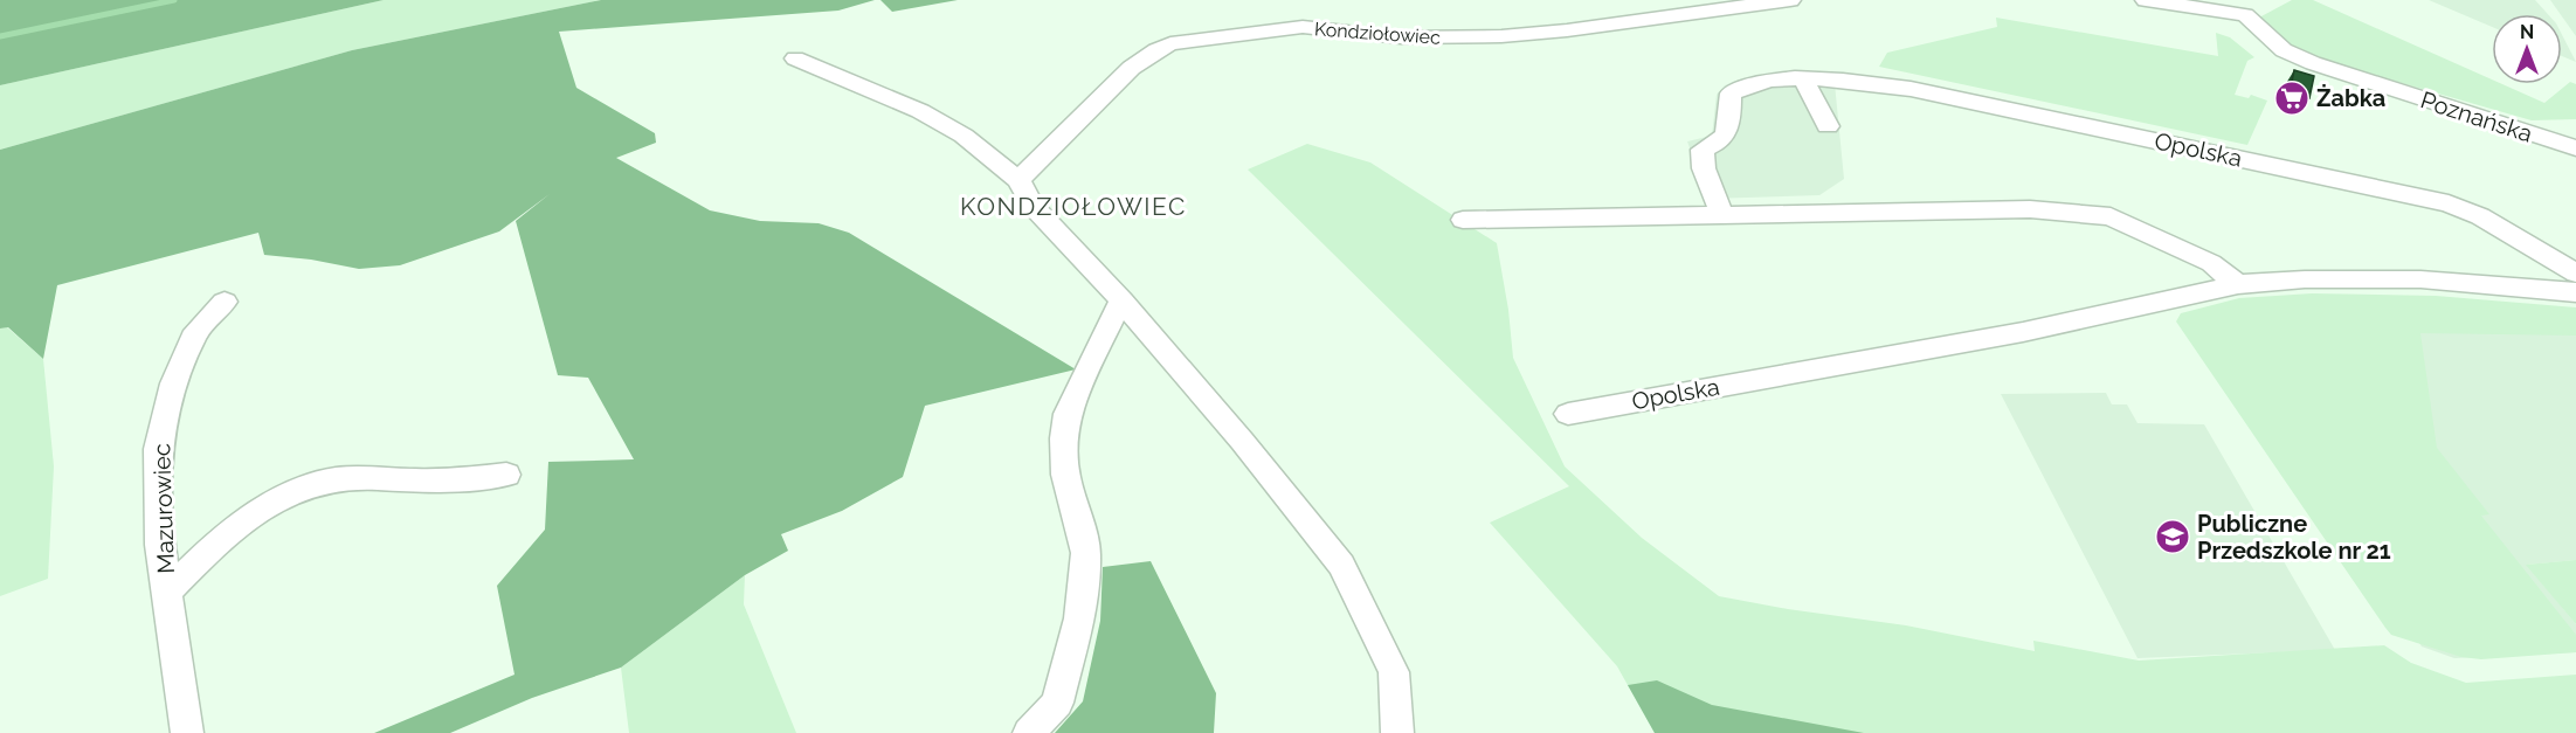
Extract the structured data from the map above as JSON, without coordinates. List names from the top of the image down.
{
  "streets": {
    "street": [
      "Kondziołowiec",
      "Poznańska",
      "Opolska",
      "Mazurowiec"
    ]
  },
  "districts": ["KONDZIOŁOWIEC"],
  "places": {
    "supermarket": ["Żabka"],
    "school or university": ["Publiczne Przedszkole nr 21"]
  },
  "north": "top"
}
